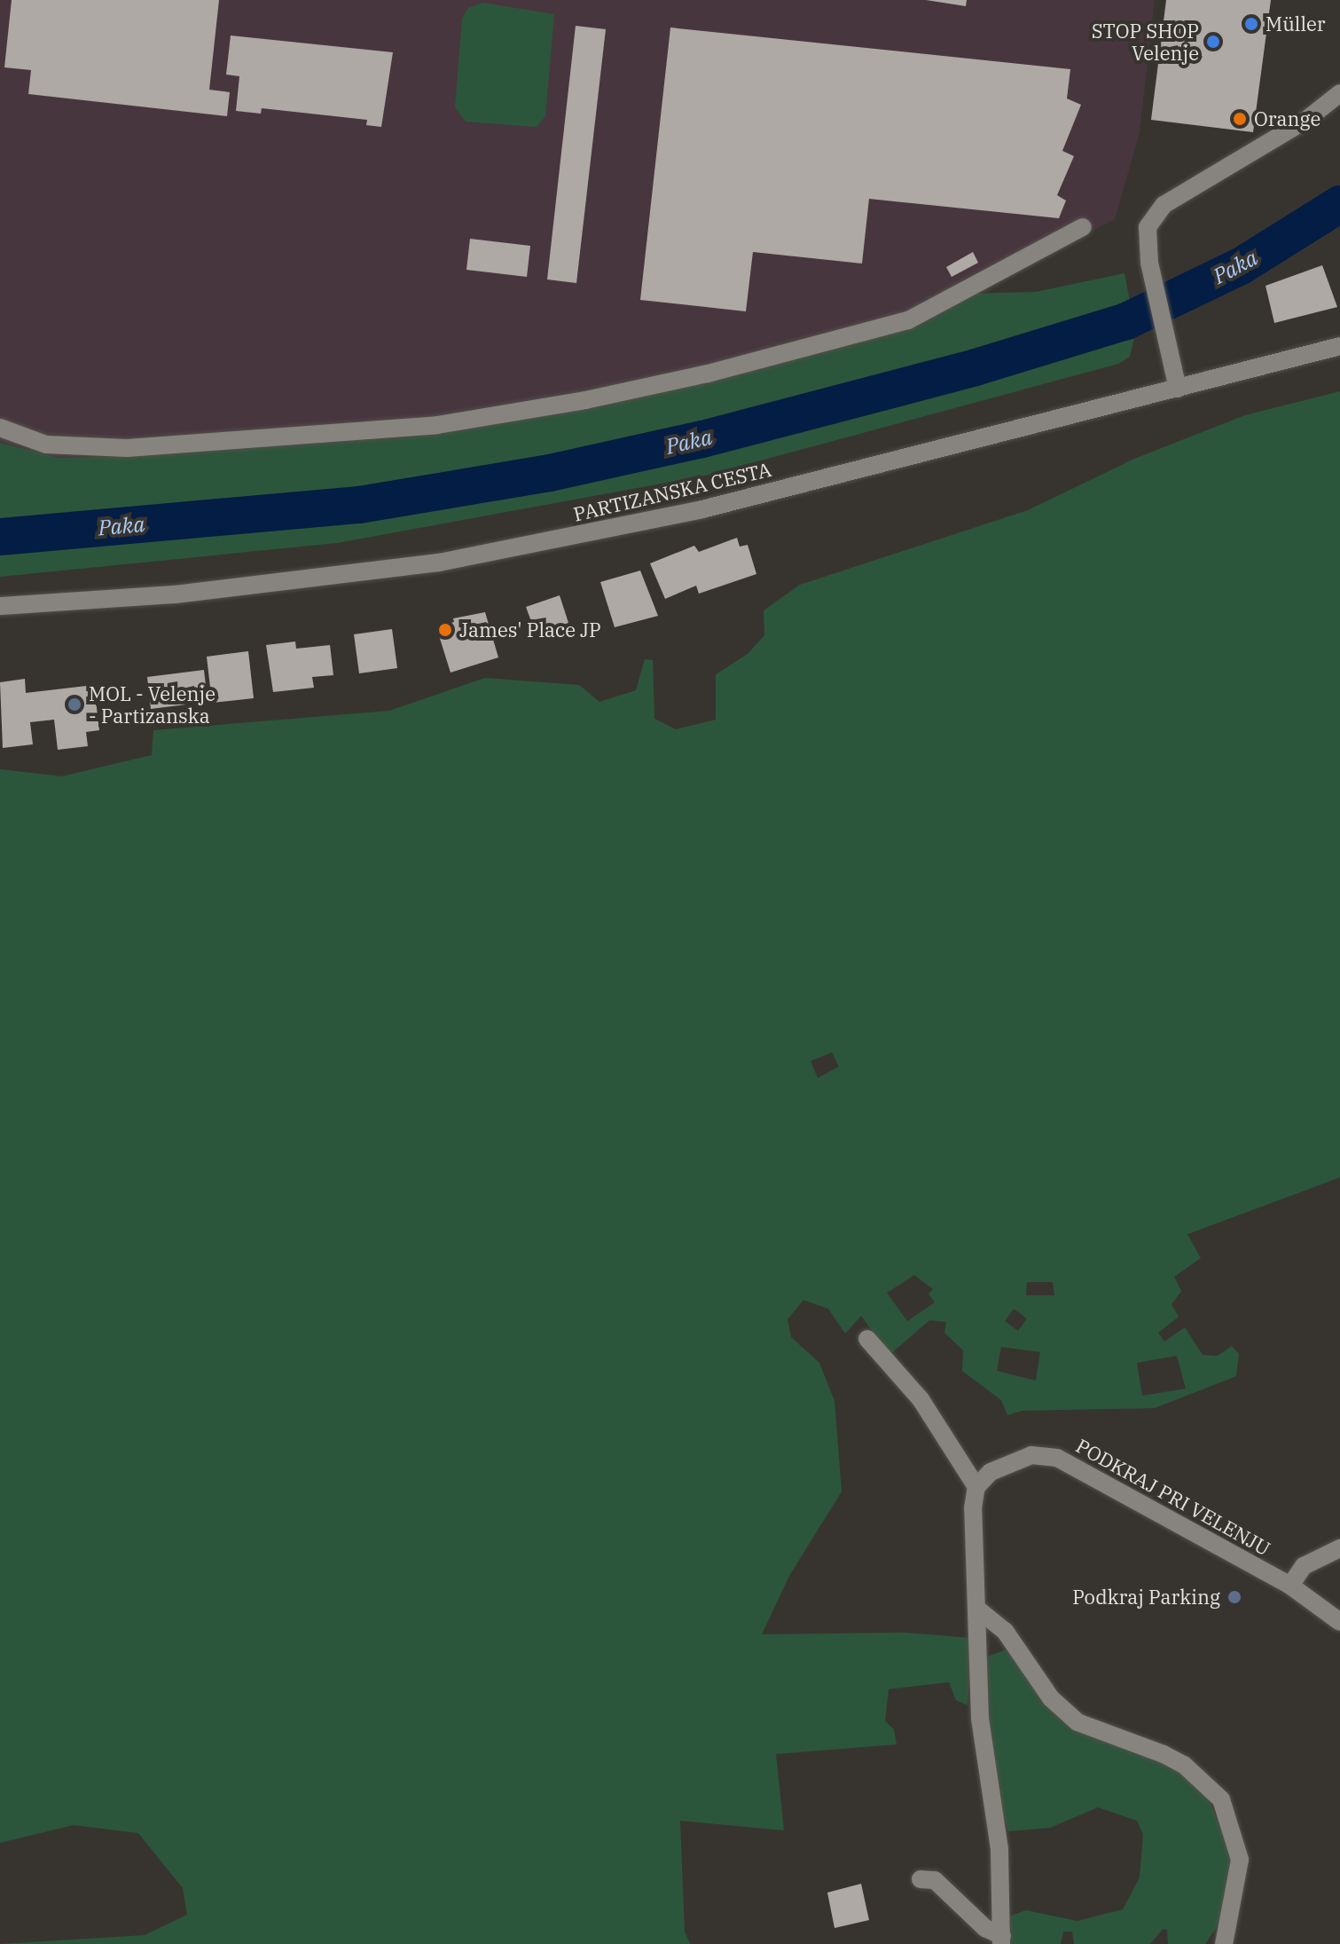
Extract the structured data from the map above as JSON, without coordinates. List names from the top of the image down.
{
  "streets": {
    "street": ["PARTIZANSKA CESTA", "PODKRAJ PRI VELENJU"]
  },
  "water": ["Paka"],
  "places": [
    "Müller",
    "STOP SHOP Velenje",
    "Orange",
    "James' Place JP",
    "MOL - Velenje - Partizanska",
    "Podkraj Parking"
  ]
}
